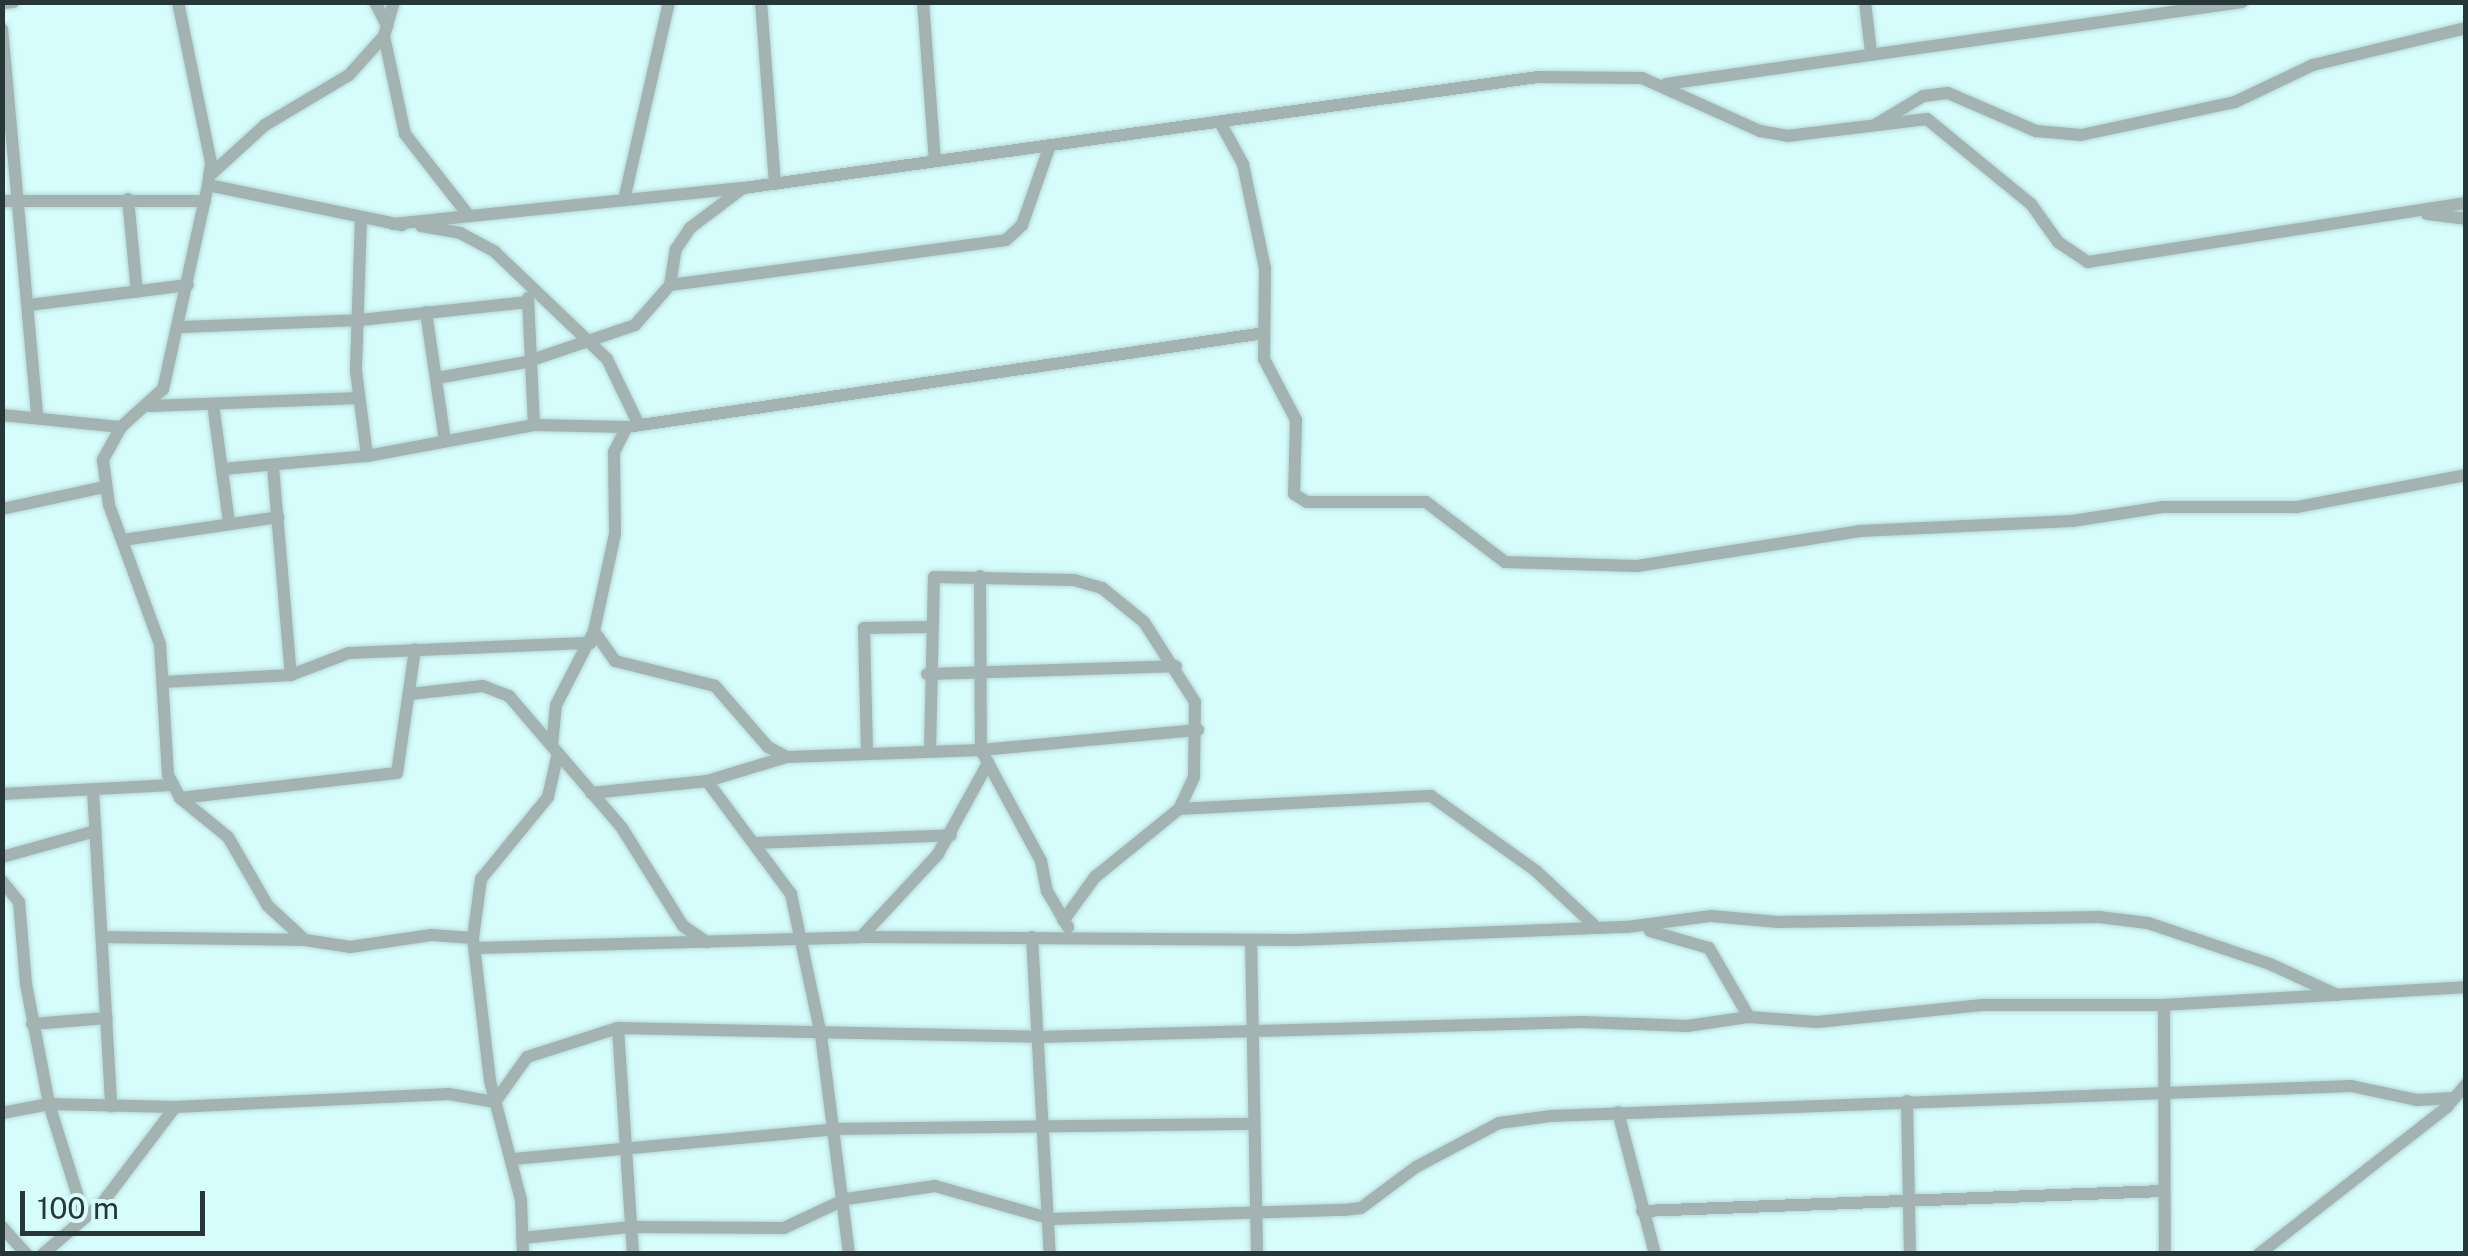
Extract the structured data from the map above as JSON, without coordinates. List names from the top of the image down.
{
  "scale_bar": "100 m"
}
